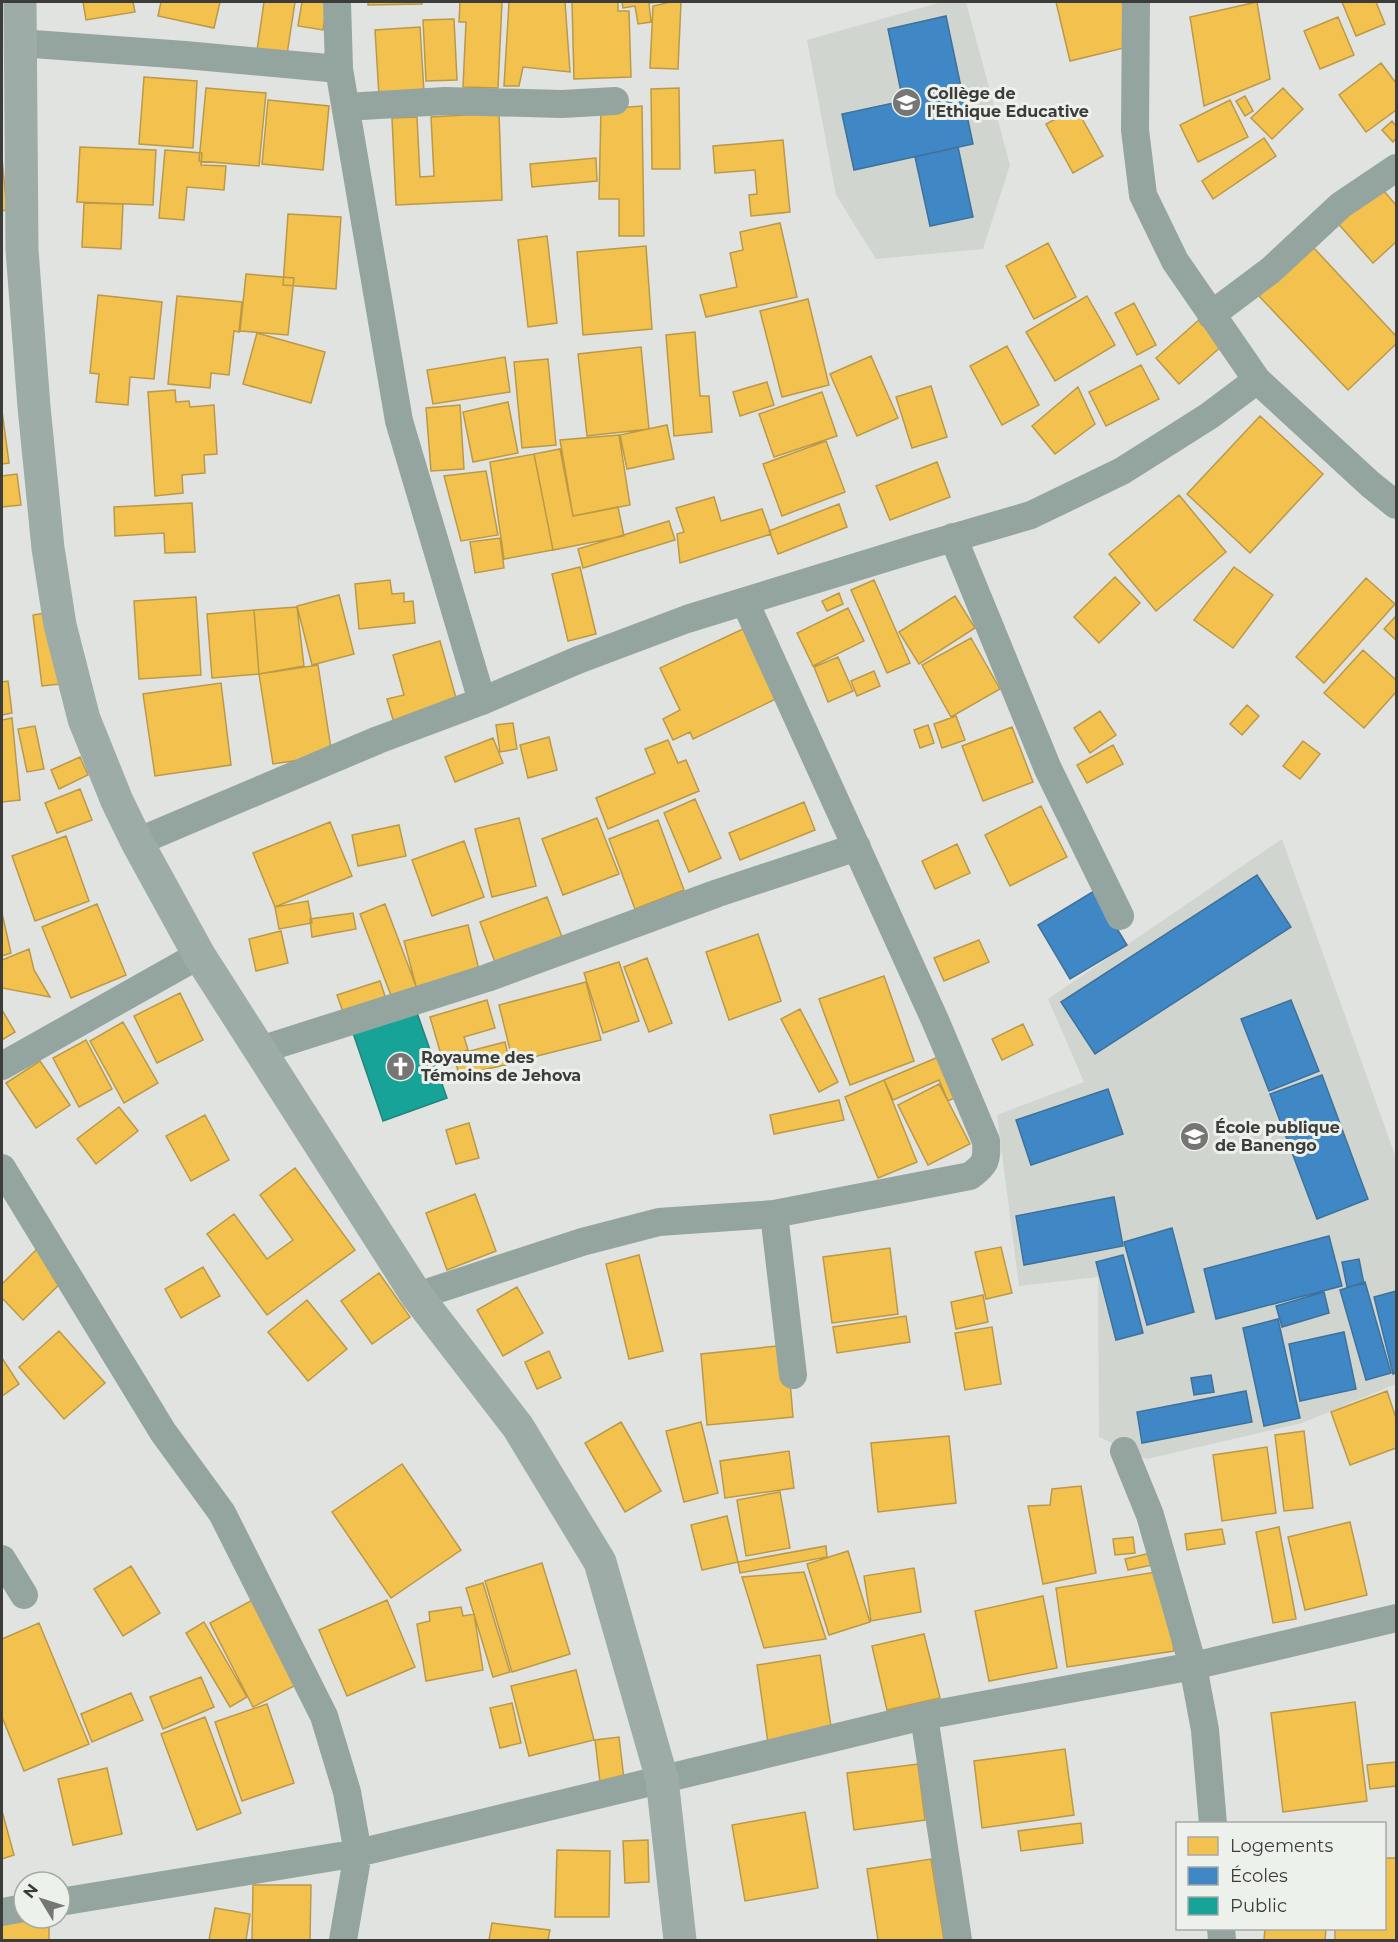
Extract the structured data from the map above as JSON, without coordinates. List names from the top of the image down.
{
  "places": {
    "school or university": ["Collège de l'Ethique Educative", "École publique de Banengo"],
    "church": ["Royaume des Témoins de Jehova"]
  },
  "legend": ["Logements", "Écoles", "Public"],
  "north": "top left"
}
